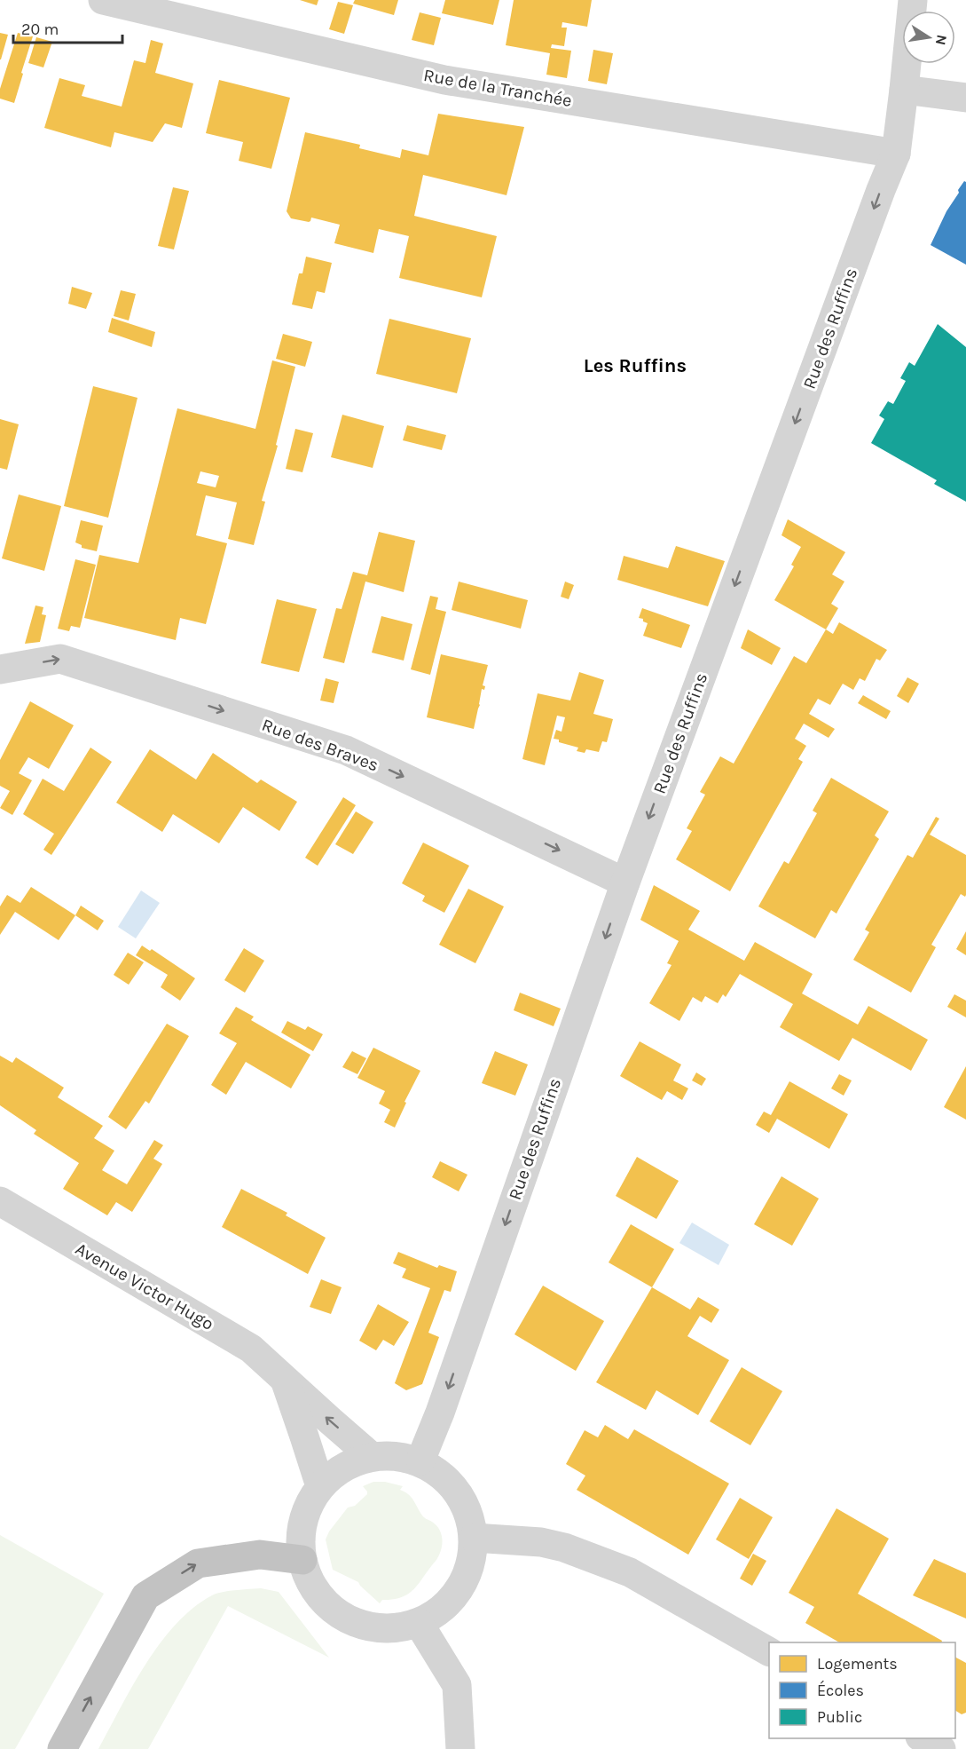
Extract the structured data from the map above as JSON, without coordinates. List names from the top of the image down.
{
  "streets": {
    "street": [
      "Rue de la Tranchée",
      "Rue des Ruffins",
      "Rue des Braves",
      "Avenue Victor Hugo"
    ]
  },
  "crossings": [
    ["Rue de la Tranchée", "Rue des Ruffins"],
    ["Rue des Ruffins", "Rue des Braves"],
    ["Rue des Ruffins", "Avenue Victor Hugo"]
  ],
  "one_way": ["Rue des Ruffins", "Rue des Braves"],
  "districts": ["Les Ruffins"],
  "legend": ["Logements", "Écoles", "Public"],
  "scale_bar": "20 m",
  "north": "right"
}
